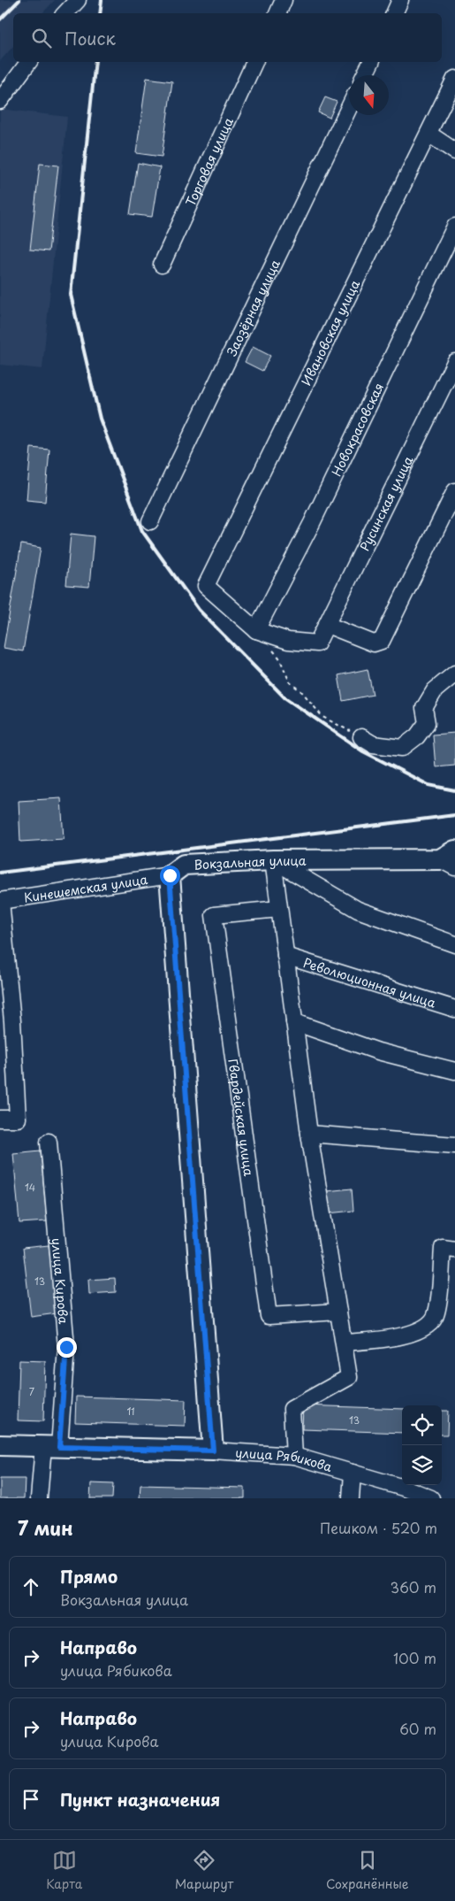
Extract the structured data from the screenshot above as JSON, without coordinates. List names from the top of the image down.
{
  "streets": {
    "main road": ["Вокзальная улица", "улица Рябикова"],
    "street": [
      "Торговая улица",
      "Заозёрная улица",
      "Ивановская улица",
      "Новокрасовская",
      "Русинская улица",
      "Кинешемская улица",
      "Революционная улица",
      "Гвардейская улица",
      "улица Кирова"
    ]
  },
  "crossings": [
    ["Ивановская улица", "Новокрасовская"],
    ["Ивановская улица", "Русинская улица"],
    ["Новокрасовская", "Русинская улица"],
    ["Вокзальная улица", "Кинешемская улица"],
    ["улица Кирова", "улица Рябикова"]
  ],
  "house_numbers": [
    "14",
    "13",
    "7",
    "11",
    "13"
  ],
  "north": "bottom",
  "page": {
    "search": "Поиск",
    "heading": ["7 мин", "Пешком · 520 m"],
    "list": [
      ["Прямо", "Вокзальная улица", "360 m"],
      ["Направо", "улица Рябикова", "100 m"],
      ["Направо", "улица Кирова", "60 m"],
      "Пункт назначения"
    ],
    "nav": ["Карта", "Маршрут", "Сохранённые"]
  }
}
